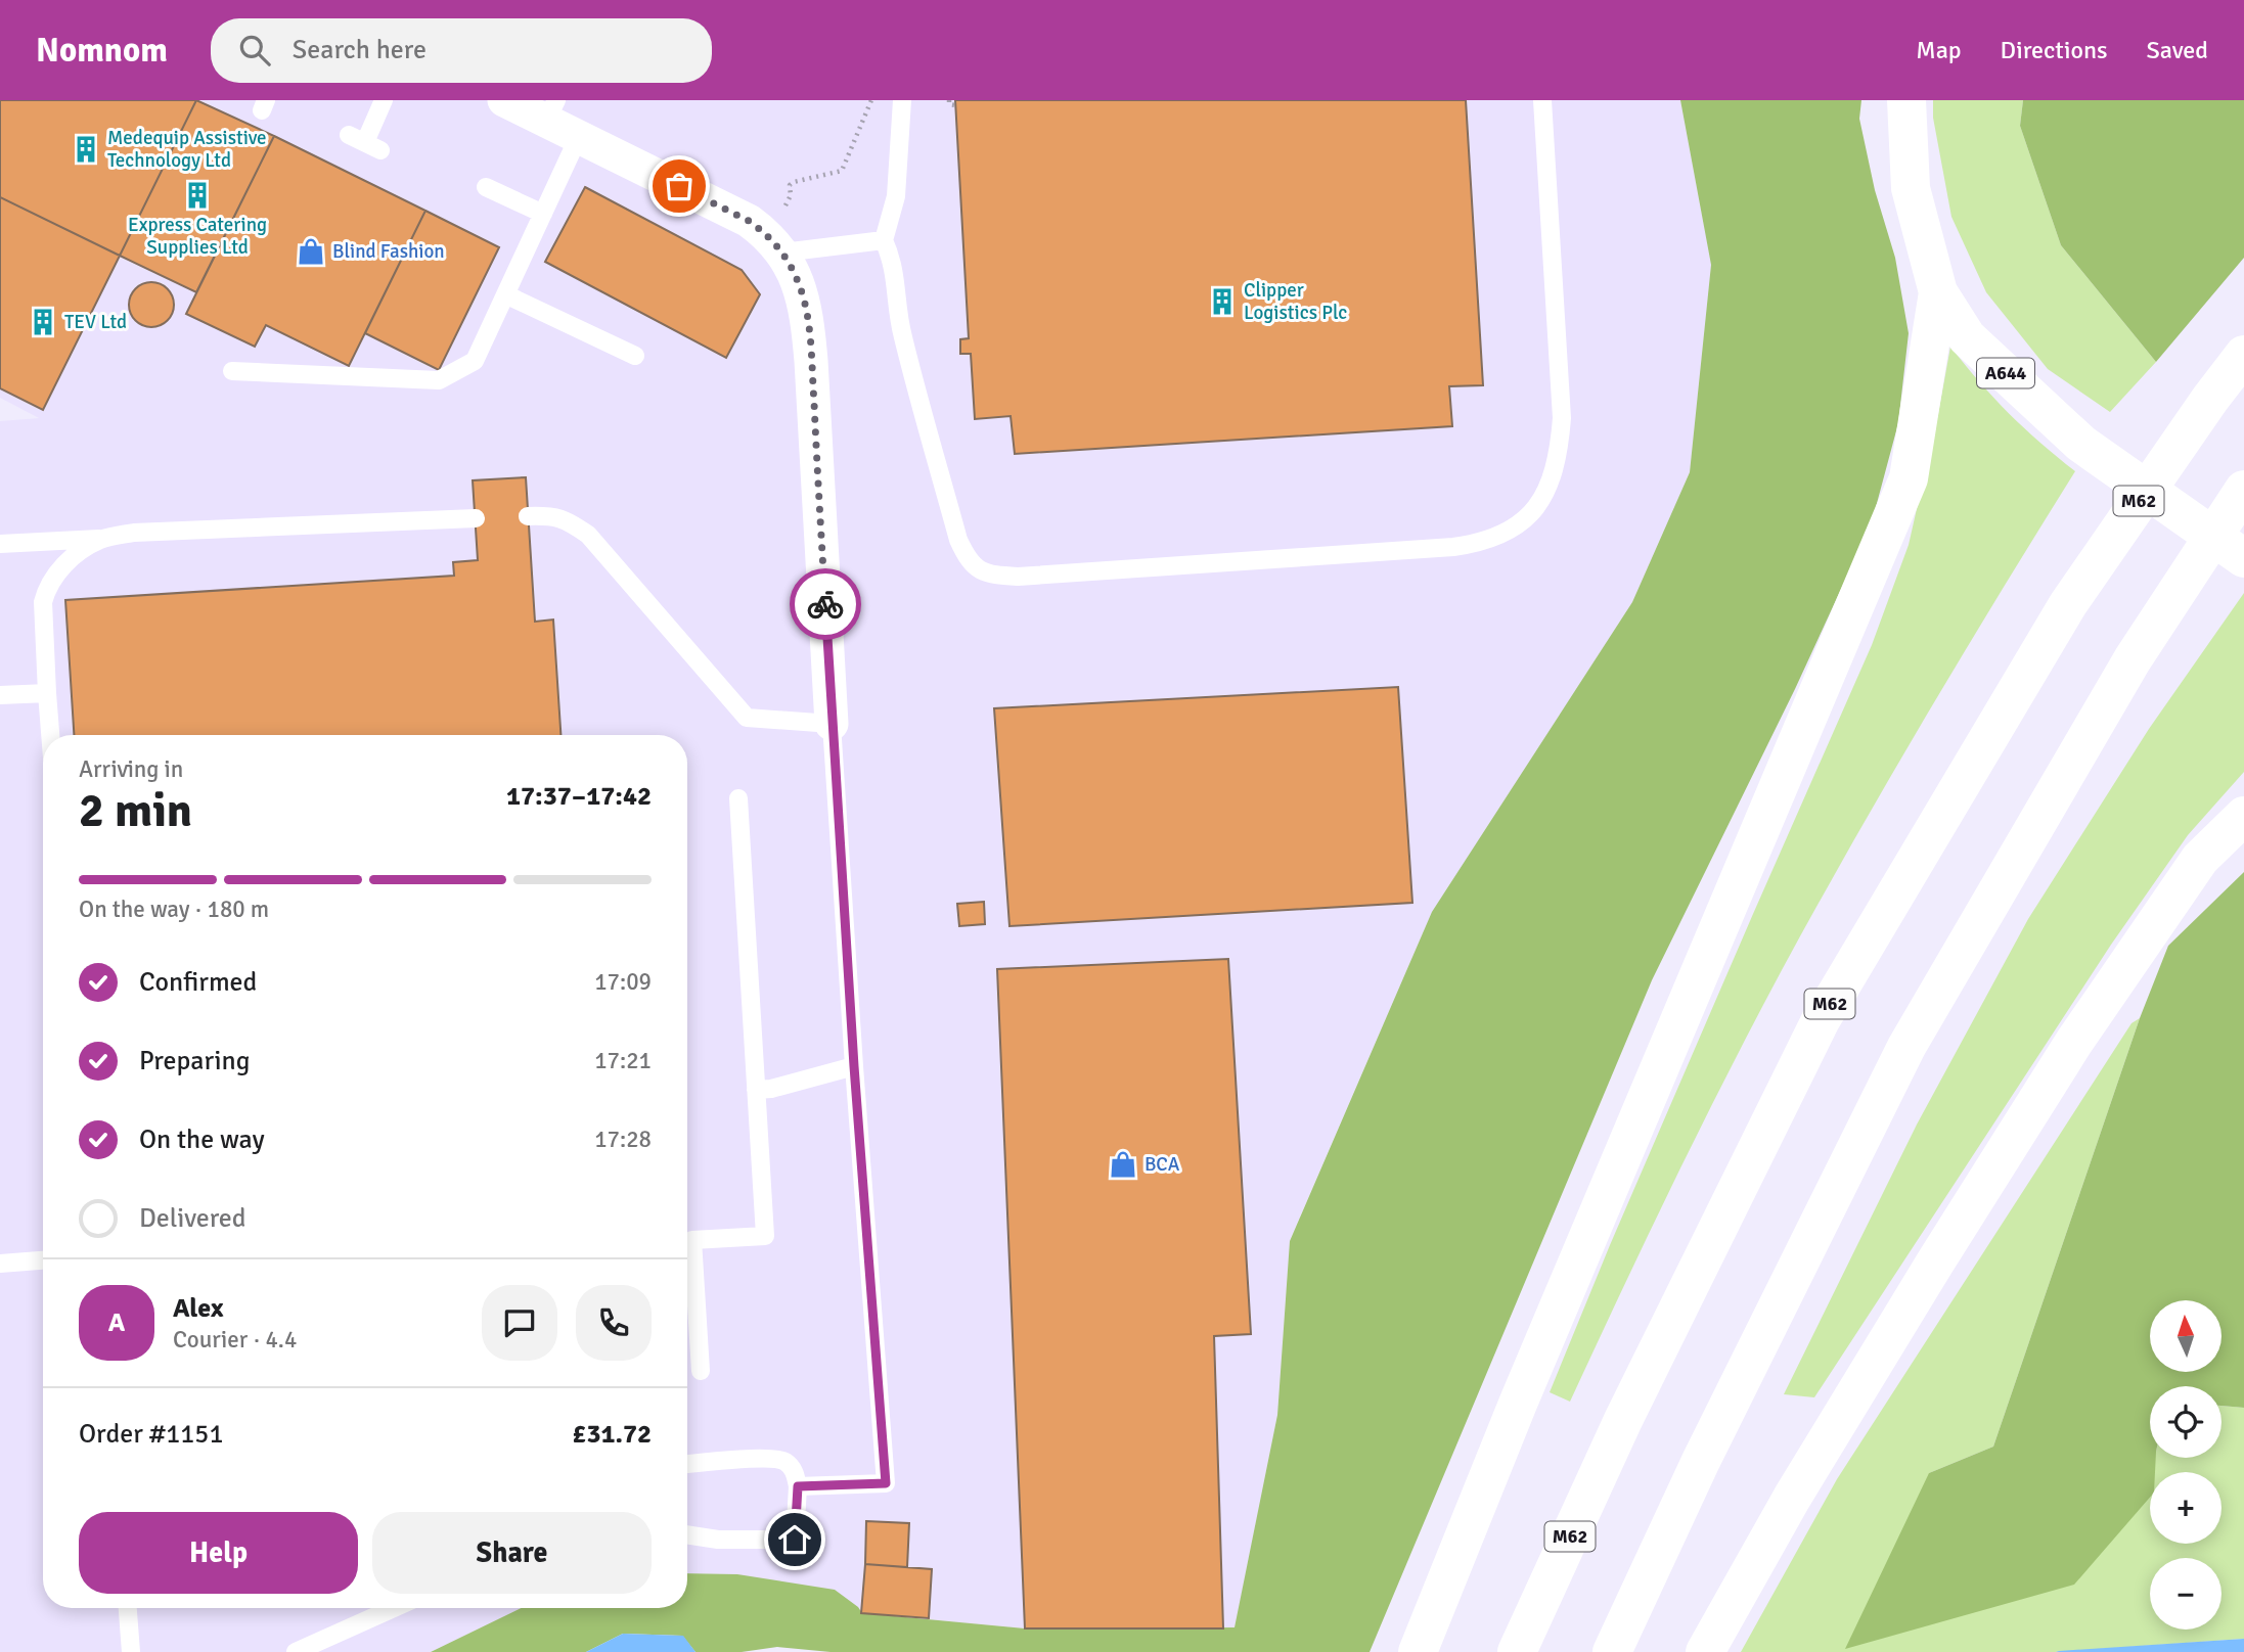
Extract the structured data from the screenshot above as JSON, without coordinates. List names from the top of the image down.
{
  "streets": {
    "highway": ["A644", "M62"]
  },
  "places": {
    "building": [
      "Medequip Assistive Technology Ltd",
      "Express Catering Supplies Ltd",
      "Clipper Logistics Plc",
      "TEV Ltd"
    ],
    "shop": ["Blind Fashion", "BCA"]
  },
  "north": "top",
  "page": {
    "header": "Nomnom",
    "search": "Search here",
    "nav": ["Map", "Directions", "Saved"],
    "heading": ["2 min", "Arriving in", "17:37–17:42"],
    "panel": [
      "Alex",
      "Courier · 4.4",
      "Order #1151",
      "£31.72"
    ],
    "bar": "On the way · 180 m",
    "list": [
      ["Confirmed", "17:09"],
      ["Preparing", "17:21"],
      ["On the way", "17:28"],
      "Delivered"
    ],
    "round": "A",
    "map_buttons": ["+", "−"],
    "buttons": ["Help", "Share"]
  }
}
